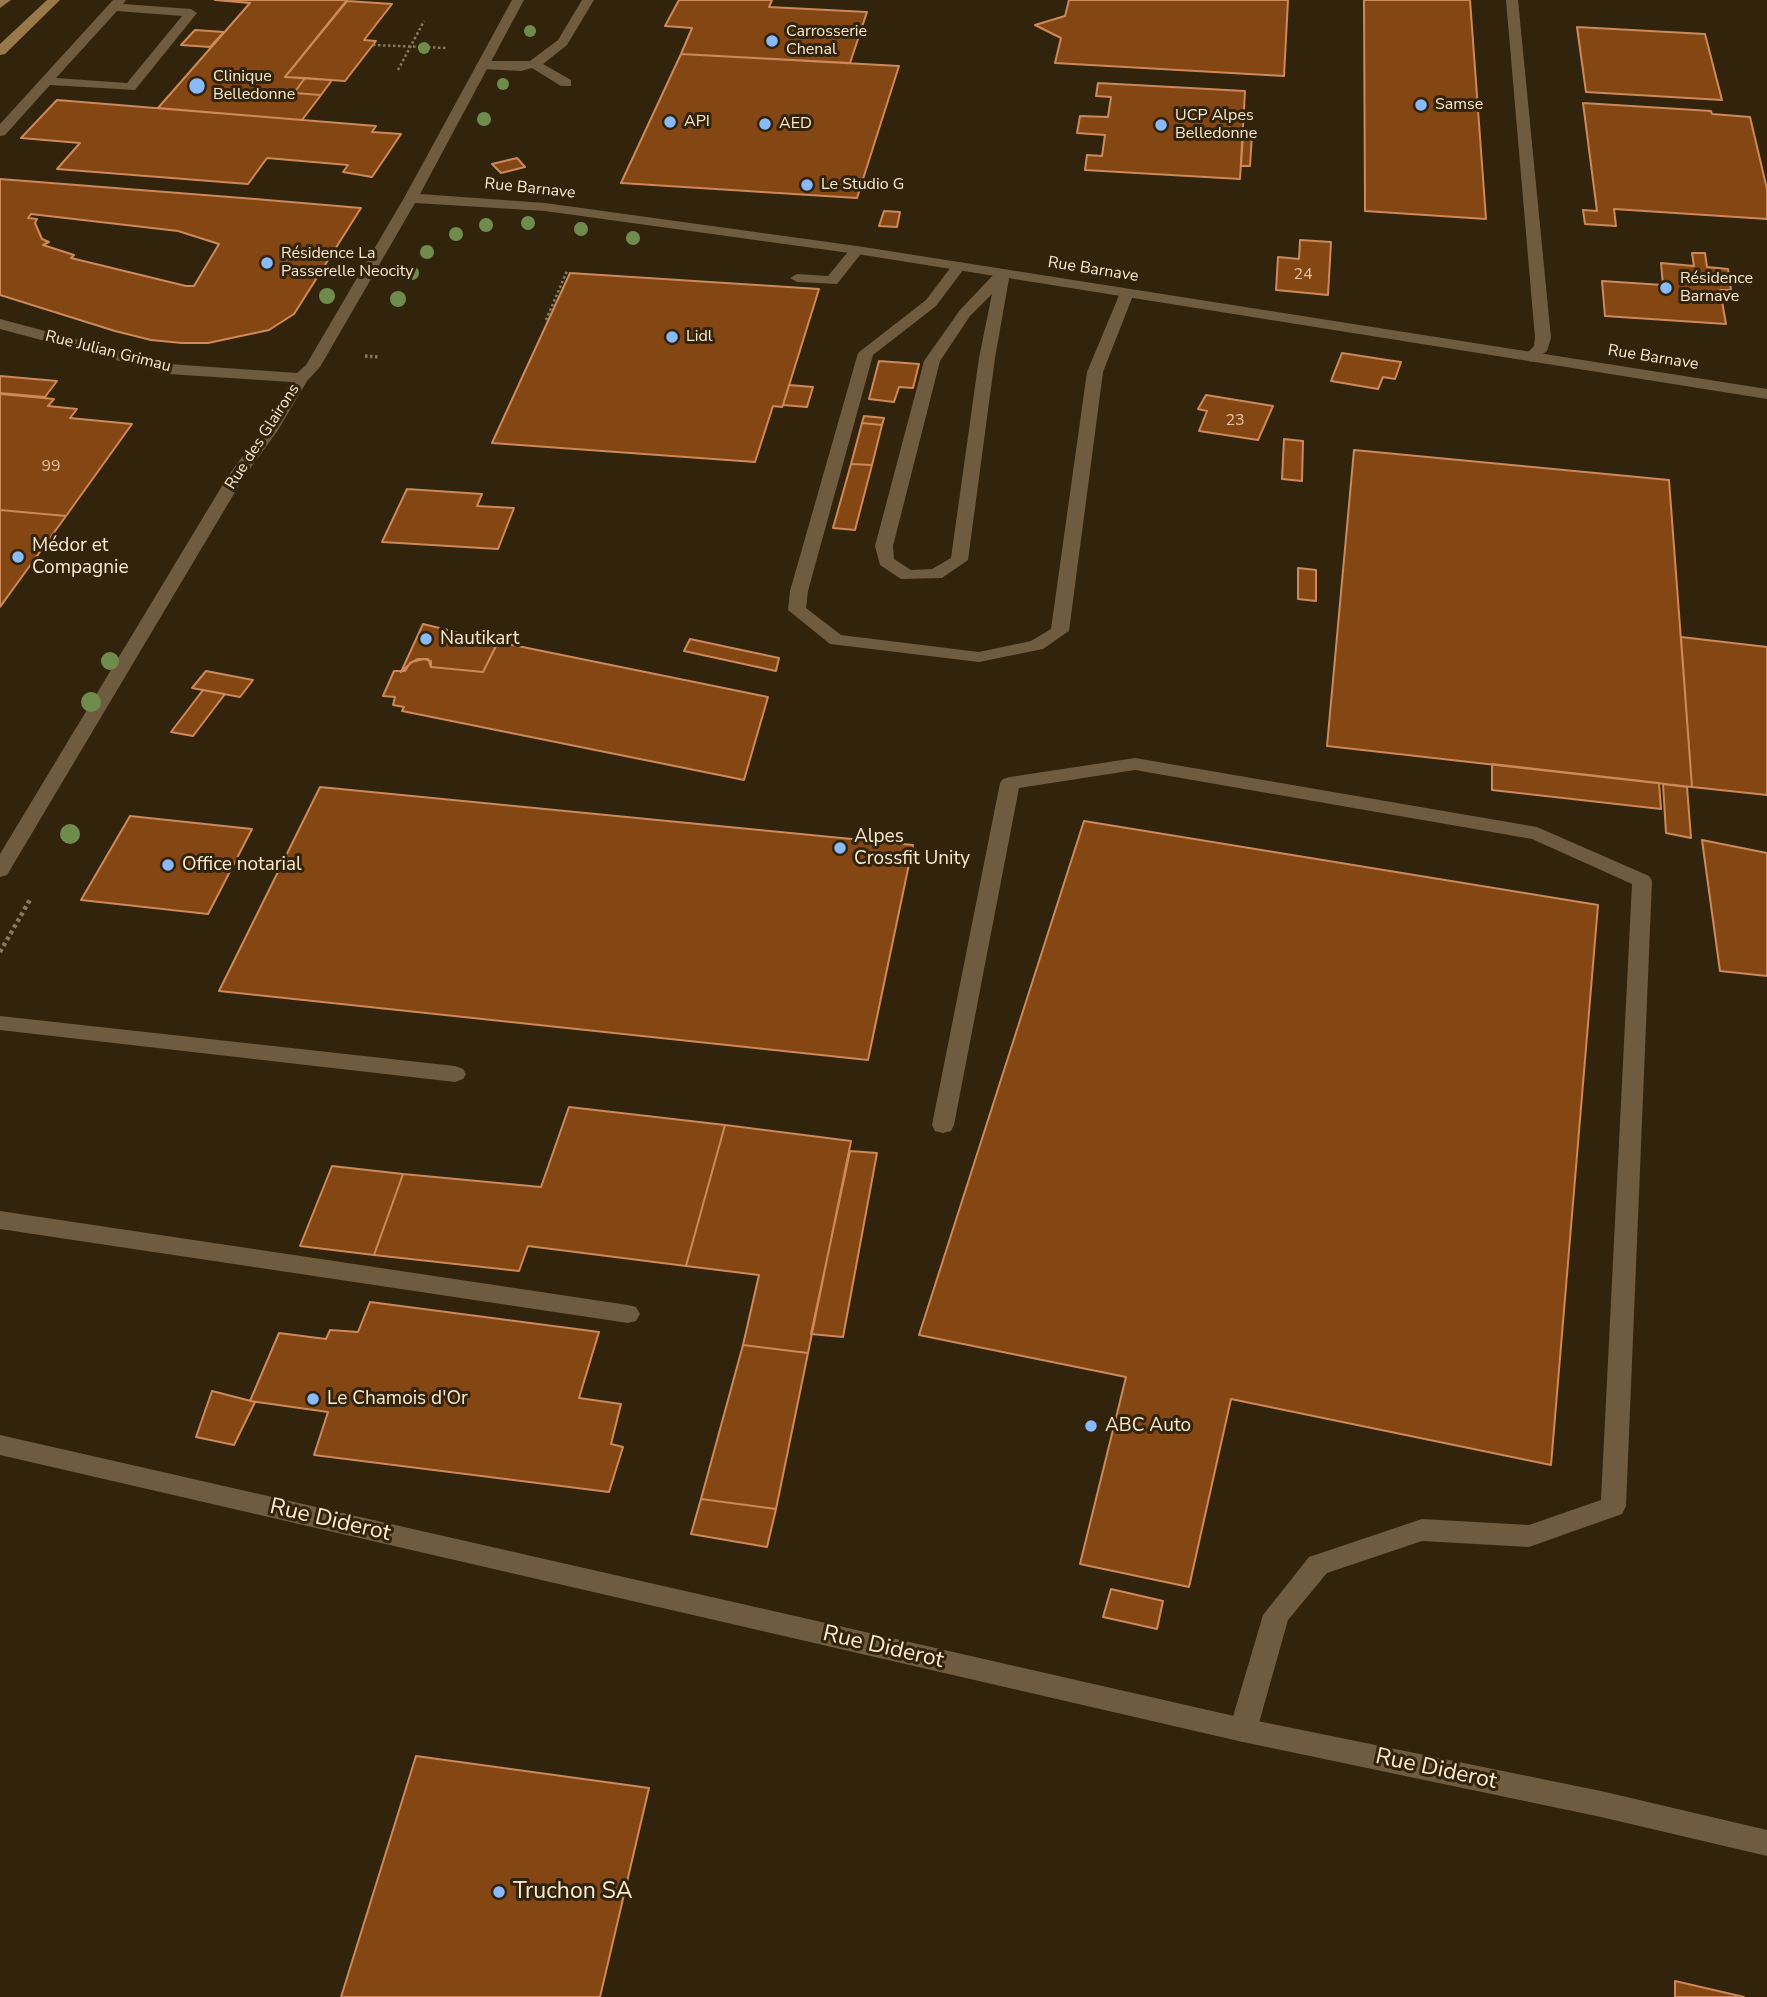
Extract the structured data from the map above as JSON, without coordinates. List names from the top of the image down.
{
  "streets": {
    "street": [
      "Rue Barnave",
      "Rue Julian Grimau",
      "Rue des Glairons",
      "Rue Diderot"
    ]
  },
  "crossings": [
    ["Rue Barnave", "Rue des Glairons"],
    ["Rue Julian Grimau", "Rue des Glairons"]
  ],
  "places": [
    "Carrosserie Chenal",
    "Clinique Belledonne",
    "Samse",
    "API",
    "AED",
    "UCP Alpes Belledonne",
    "Le Studio G",
    "Résidence La Passerelle Neocity",
    "Résidence Barnave",
    "Lidl",
    "Médor et Compagnie",
    "Nautikart",
    "Alpes Crossfit Unity",
    "Office notarial",
    "Le Chamois d'Or",
    "ABC Auto",
    "Truchon SA"
  ],
  "house_numbers": ["24", "23", "99"]
}
